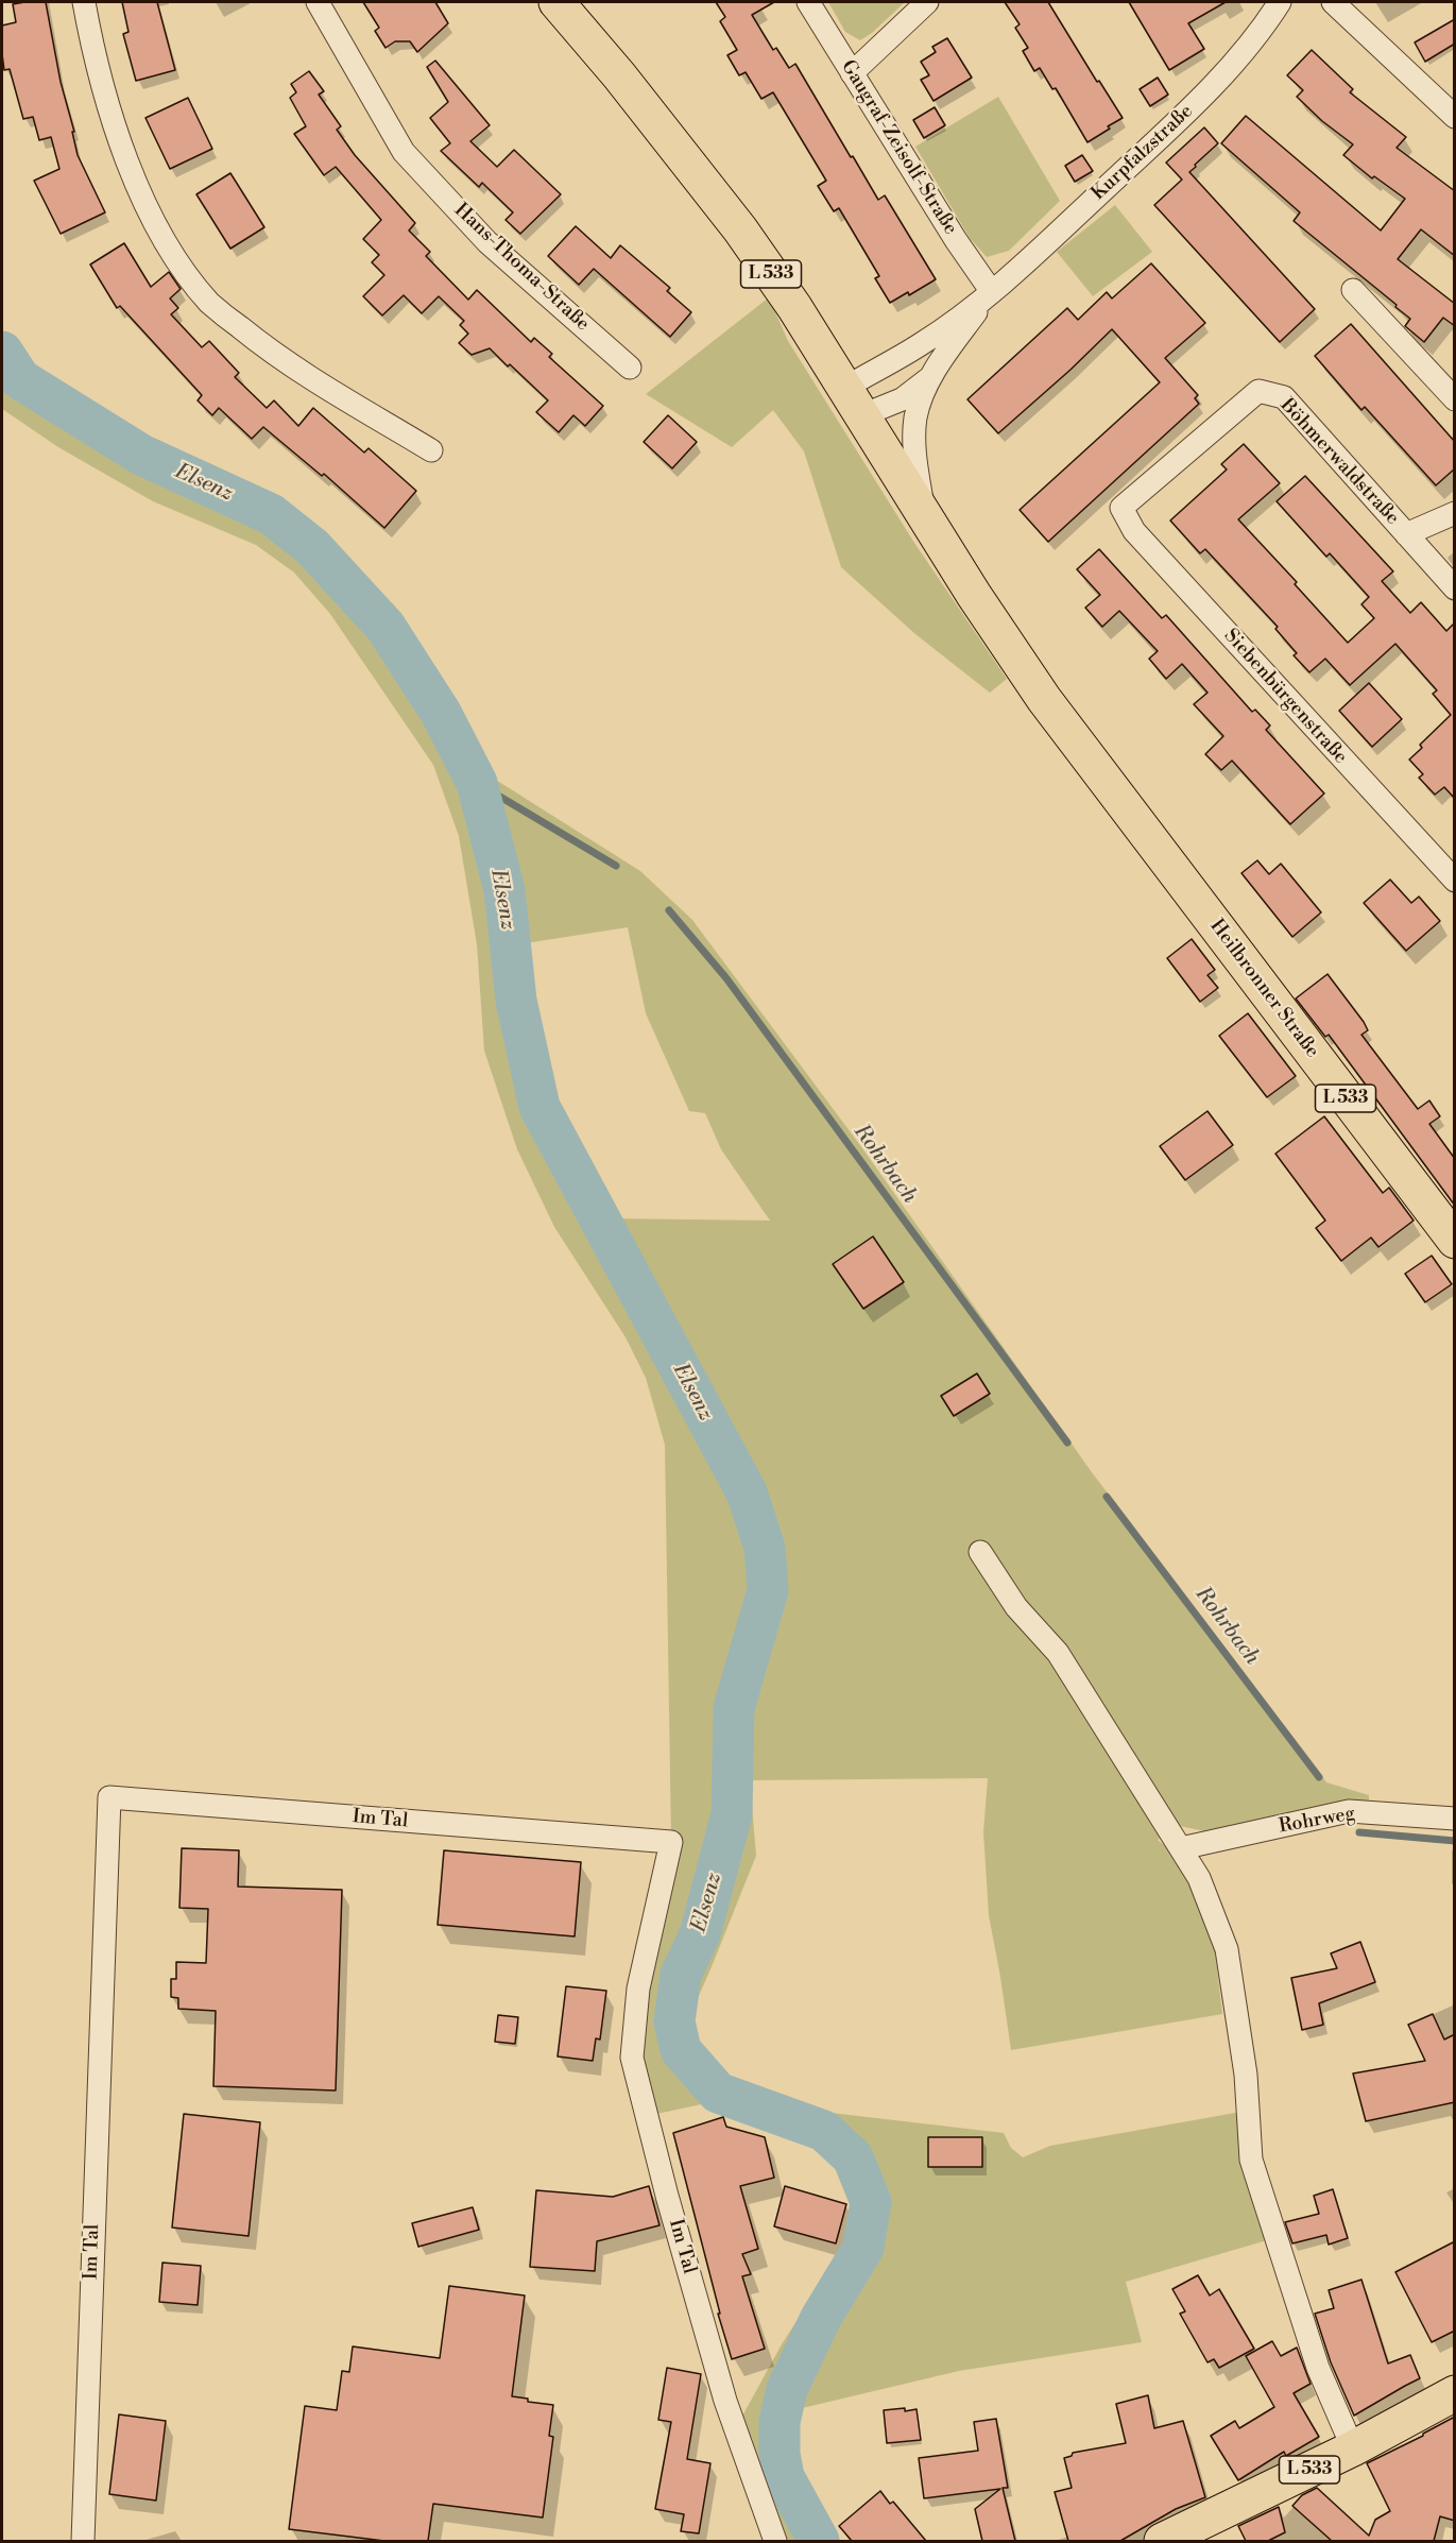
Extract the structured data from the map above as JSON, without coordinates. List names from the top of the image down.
{
  "streets": {
    "main road": ["L 533", "Heilbronner Straße"],
    "street": [
      "Gaugraf-Zeisolf-Straße",
      "Kurpfalzstraße",
      "Hans-Thoma-Straße",
      "Böhmerwaldstraße",
      "Siebenbürgenstraße",
      "Im Tal",
      "Rohrweg"
    ]
  },
  "crossings": [
    ["Gaugraf-Zeisolf-Straße", "Kurpfalzstraße"],
    ["Kurpfalzstraße", "L 533"],
    ["Kurpfalzstraße", "Heilbronner Straße"],
    ["L 533", "Heilbronner Straße"],
    ["Böhmerwaldstraße", "Siebenbürgenstraße"]
  ],
  "water": ["Elsenz", "Rohrbach"]
}
